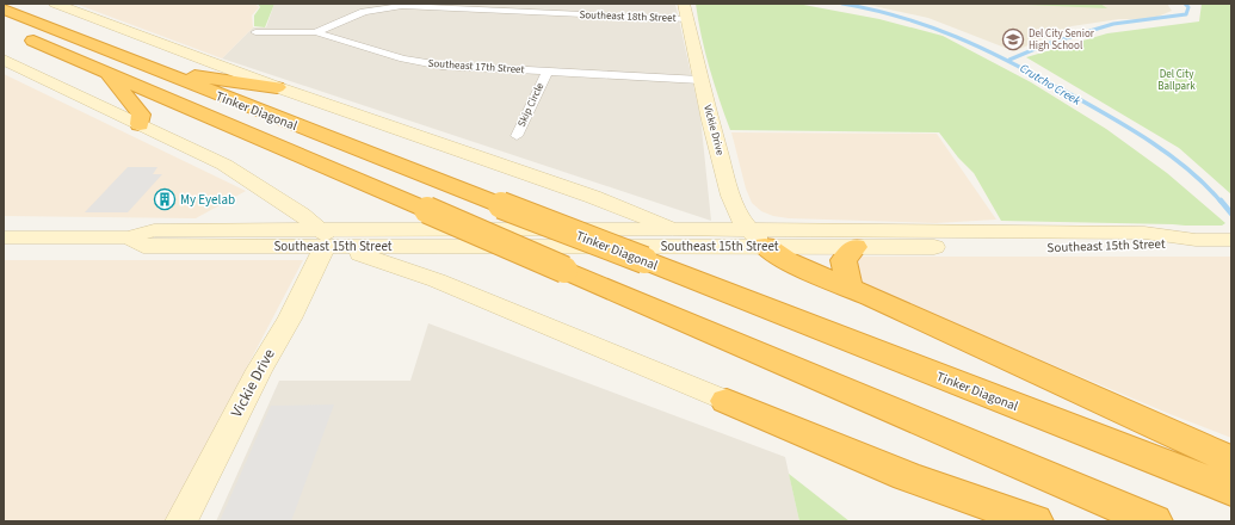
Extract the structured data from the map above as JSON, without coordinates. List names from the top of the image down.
{
  "streets": {
    "highway": ["Tinker Diagonal"],
    "street": [
      "Southeast 18th Street",
      "Southeast 17th Street",
      "Skip Circle",
      "Vickie Drive",
      "Southeast 15th Street"
    ]
  },
  "crossings": [
    ["Southeast 18th Street", "Southeast 17th Street"],
    ["Southeast 18th Street", "Vickie Drive"],
    ["Southeast 17th Street", "Skip Circle"],
    ["Southeast 17th Street", "Vickie Drive"],
    ["Vickie Drive", "Southeast 15th Street"]
  ],
  "water": ["Crutcho Creek"],
  "parks": ["Del City Ballpark"],
  "places": {
    "school or university": ["Del City Senior High School"],
    "building": ["My Eyelab"]
  }
}
